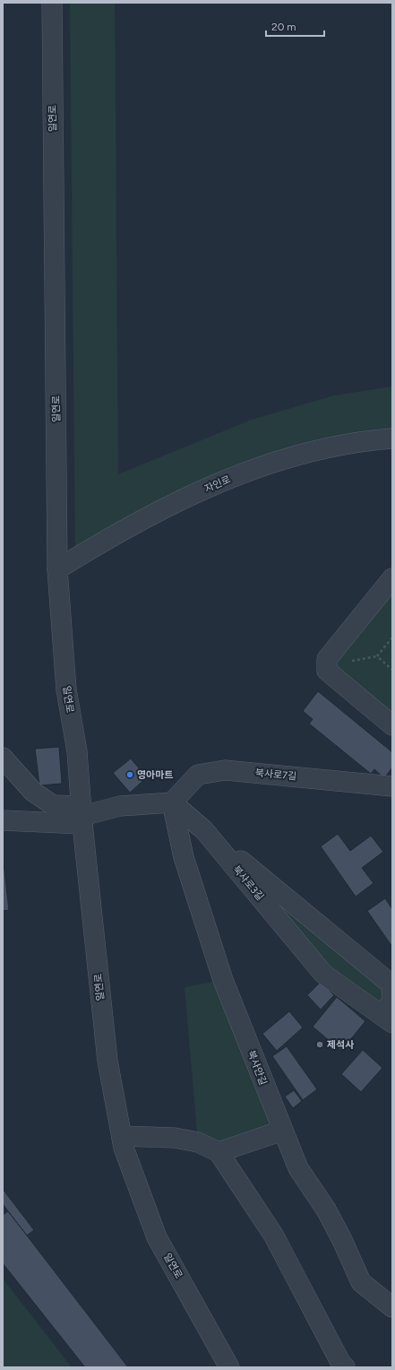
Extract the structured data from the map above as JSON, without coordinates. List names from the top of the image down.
{
  "streets": {
    "street": [
      "일연로",
      "자인로",
      "북사로7길",
      "북사로3길",
      "북사안길"
    ]
  },
  "crossings": [
    ["일연로", "자인로"],
    ["북사로7길", "북사로3길"],
    ["북사로7길", "북사안길"],
    ["북사로3길", "북사안길"]
  ],
  "places": ["영아마트", "제석사"],
  "scale_bar": "20 m"
}
